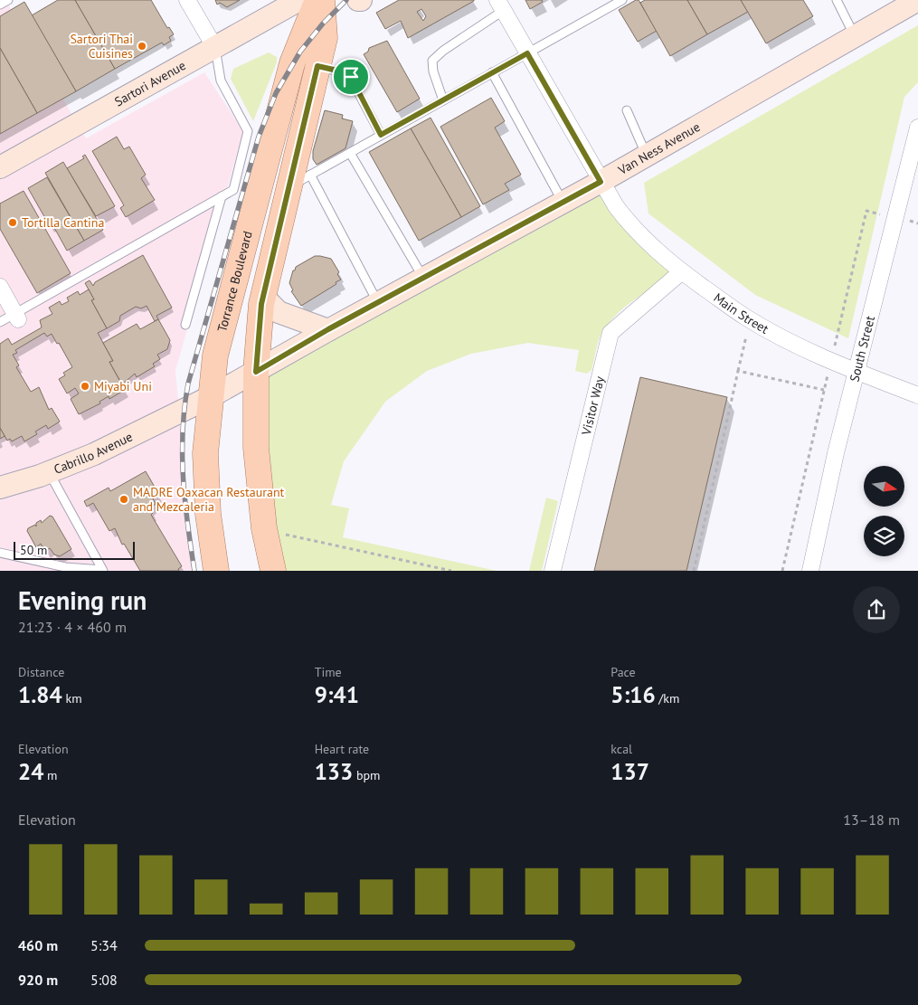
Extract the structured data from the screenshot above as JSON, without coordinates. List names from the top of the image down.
{
  "streets": {
    "main road": [
      "Sartori Avenue",
      "Van Ness Avenue",
      "Torrance Boulevard",
      "Cabrillo Avenue"
    ],
    "street": ["Main Street", "South Street", "Visitor Way"]
  },
  "crossings": [
    ["Van Ness Avenue", "Torrance Boulevard"],
    ["Van Ness Avenue", "Main Street"],
    ["Van Ness Avenue", "Cabrillo Avenue"],
    ["Main Street", "South Street"],
    ["Main Street", "Visitor Way"]
  ],
  "places": [
    "Sartori Thai Cuisines",
    "Tortilla Cantina",
    "Miyabi Uni",
    "MADRE Oaxacan Restaurant and Mezcaleria"
  ],
  "scale_bar": "50 m",
  "north": "right",
  "page": {
    "scale": "50 m",
    "heading": ["Evening run", "21:23 · 4 × 460 m"],
    "stats": [
      ["Distance", "1.84 km"],
      ["Time", "9:41"],
      ["Pace", "5:16 /km"],
      ["Elevation", "24 m"],
      ["Heart rate", "133 bpm"],
      ["kcal", "137"]
    ],
    "chart": ["Elevation", "13–18 m"],
    "list": [
      {
        "name": "460 m",
        "note": "5:34"
      },
      {
        "name": "920 m",
        "note": "5:08"
      }
    ]
  }
}
